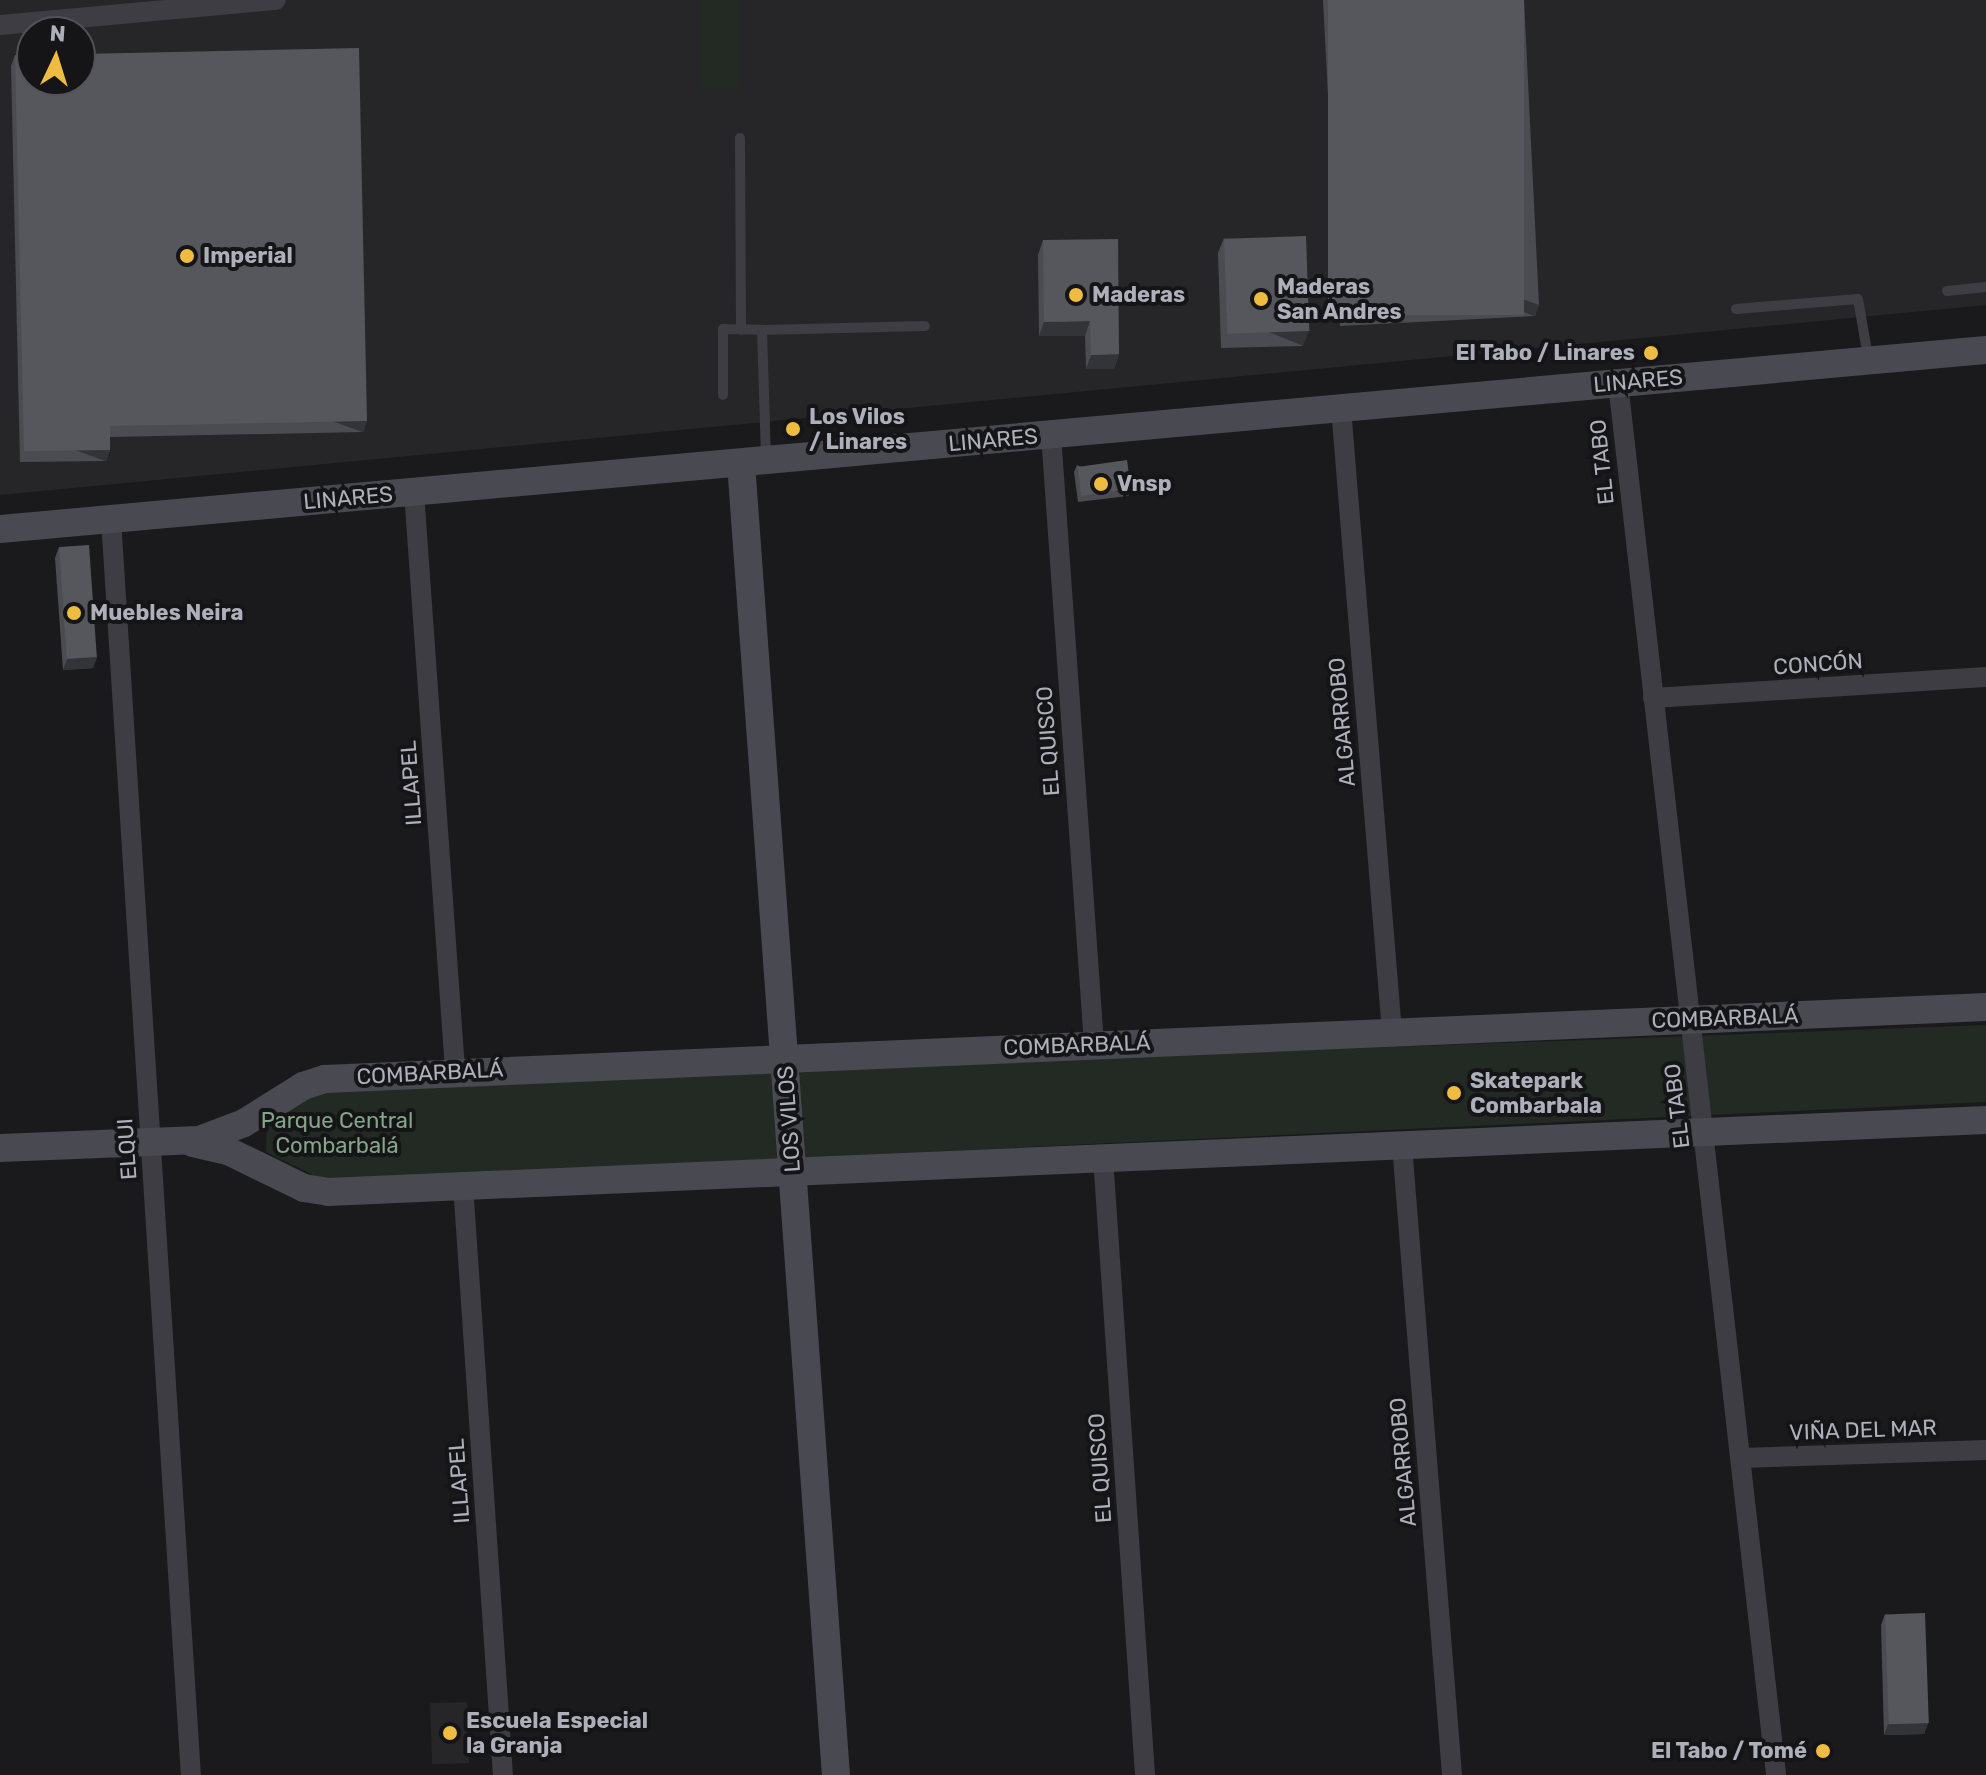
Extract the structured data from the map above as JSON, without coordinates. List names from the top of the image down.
{
  "streets": {
    "main road": ["LINARES", "COMBARBALÁ", "LOS VILOS"],
    "street": [
      "EL TABO",
      "CONCÓN",
      "ALGARROBO",
      "EL QUISCO",
      "ILLAPEL",
      "ELQUI",
      "VIÑA DEL MAR"
    ]
  },
  "crossings": [
    ["LINARES", "EL TABO"],
    ["LINARES", "ALGARROBO"],
    ["LINARES", "EL QUISCO"],
    ["LINARES", "ILLAPEL"],
    ["LINARES", "LOS VILOS"],
    ["LINARES", "ELQUI"],
    ["EL TABO", "CONCÓN"],
    ["EL TABO", "COMBARBALÁ"],
    ["EL TABO", "VIÑA DEL MAR"],
    ["ALGARROBO", "COMBARBALÁ"],
    ["EL QUISCO", "COMBARBALÁ"],
    ["ILLAPEL", "COMBARBALÁ"],
    ["COMBARBALÁ", "LOS VILOS"],
    ["COMBARBALÁ", "ELQUI"]
  ],
  "parks": ["Parque Central Combarbalá"],
  "places": [
    "Imperial",
    "Maderas",
    "Maderas San Andres",
    "El Tabo / Linares",
    "Los Vilos / Linares",
    "Vnsp",
    "Muebles Neira",
    "Skatepark Combarbala",
    "Escuela Especial la Granja",
    "El Tabo / Tomé"
  ],
  "north": "top"
}
